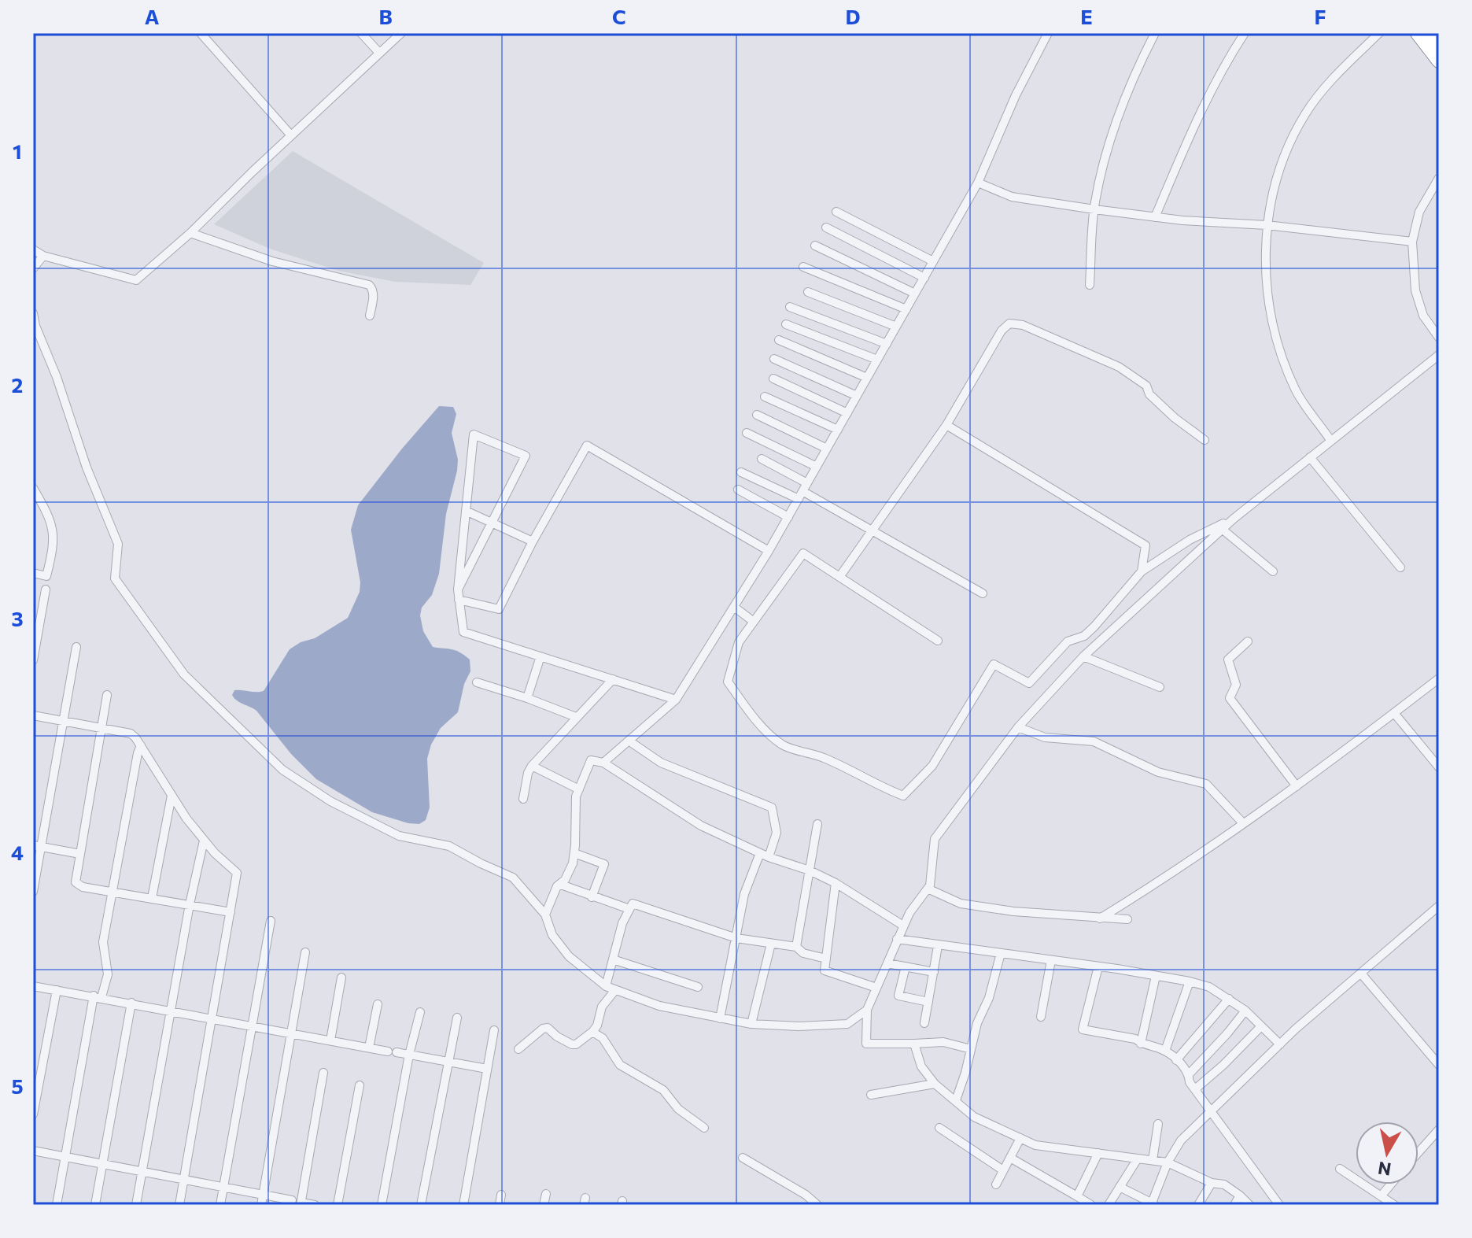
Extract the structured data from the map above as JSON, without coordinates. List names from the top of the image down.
{
  "north": "bottom",
  "grid": {
    "columns": [
      "A",
      "B",
      "C",
      "D",
      "E",
      "F"
    ],
    "rows": [
      "1",
      "2",
      "3",
      "4",
      "5"
    ]
  }
}
